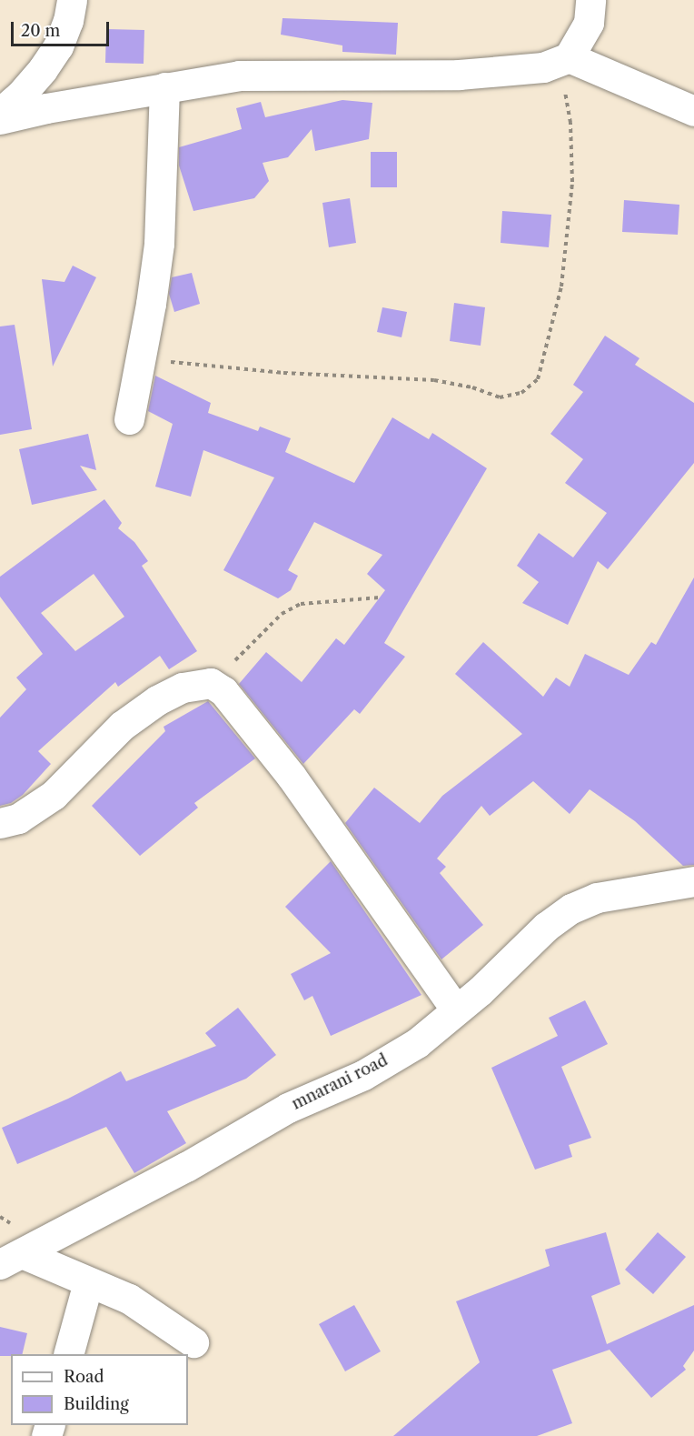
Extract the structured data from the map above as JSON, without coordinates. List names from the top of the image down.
{
  "streets": {
    "street": ["mnarani road"]
  },
  "legend": ["Road", "Building"],
  "scale_bar": "20 m"
}
